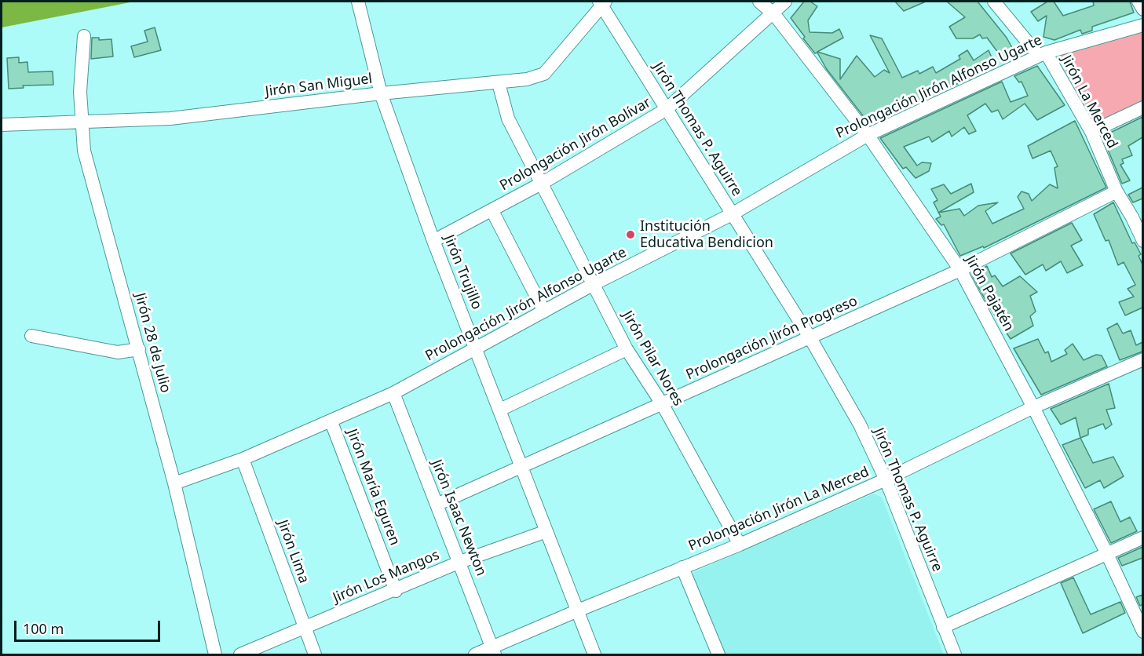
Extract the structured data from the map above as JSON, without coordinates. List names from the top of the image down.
{
  "streets": {
    "street": [
      "Jirón San Miguel",
      "Prolongación Jirón Alfonso Ugarte",
      "Jirón La Merced",
      "Jirón Thomas P. Aguirre",
      "Prolongación Jirón Bolívar",
      "Jirón Trujillo",
      "Jirón Pajatén",
      "Prolongación Jirón Progreso",
      "Jirón 28 de Julio",
      "Jirón Pilar Nores",
      "Jirón María Eguren",
      "Prolongación Jirón La Merced",
      "Jirón Isaac Newton",
      "Jirón Lima",
      "Jirón Los Mangos"
    ]
  },
  "crossings": [
    ["Jirón San Miguel", "Jirón Thomas P. Aguirre"],
    ["Jirón San Miguel", "Jirón Trujillo"],
    ["Jirón San Miguel", "Jirón 28 de Julio"],
    ["Jirón San Miguel", "Jirón Pilar Nores"],
    ["Prolongación Jirón Alfonso Ugarte", "Jirón La Merced"],
    ["Prolongación Jirón Alfonso Ugarte", "Jirón Thomas P. Aguirre"],
    ["Prolongación Jirón Alfonso Ugarte", "Jirón Trujillo"],
    ["Prolongación Jirón Alfonso Ugarte", "Jirón Pajatén"],
    ["Prolongación Jirón Alfonso Ugarte", "Jirón 28 de Julio"],
    ["Prolongación Jirón Alfonso Ugarte", "Jirón Pilar Nores"],
    ["Prolongación Jirón Alfonso Ugarte", "Jirón María Eguren"],
    ["Prolongación Jirón Alfonso Ugarte", "Jirón Isaac Newton"],
    ["Prolongación Jirón Alfonso Ugarte", "Jirón Lima"],
    ["Jirón La Merced", "Prolongación Jirón Progreso"],
    ["Jirón Thomas P. Aguirre", "Prolongación Jirón Bolívar"],
    ["Jirón Thomas P. Aguirre", "Prolongación Jirón Progreso"],
    ["Jirón Thomas P. Aguirre", "Prolongación Jirón La Merced"],
    ["Prolongación Jirón Bolívar", "Jirón Trujillo"],
    ["Prolongación Jirón Bolívar", "Jirón Pajatén"],
    ["Prolongación Jirón Bolívar", "Jirón Pilar Nores"],
    ["Jirón Trujillo", "Prolongación Jirón Progreso"],
    ["Jirón Trujillo", "Prolongación Jirón La Merced"],
    ["Jirón Trujillo", "Jirón Los Mangos"],
    ["Jirón Pajatén", "Prolongación Jirón Progreso"],
    ["Jirón Pajatén", "Prolongación Jirón La Merced"],
    ["Prolongación Jirón Progreso", "Jirón Pilar Nores"],
    ["Prolongación Jirón Progreso", "Jirón Isaac Newton"],
    ["Jirón Pilar Nores", "Prolongación Jirón La Merced"],
    ["Jirón María Eguren", "Jirón Los Mangos"],
    ["Prolongación Jirón La Merced", "Jirón Isaac Newton"],
    ["Jirón Isaac Newton", "Jirón Los Mangos"],
    ["Jirón Lima", "Jirón Los Mangos"]
  ],
  "places": ["Institución Educativa Bendicion"],
  "scale_bar": "100 m"
}
